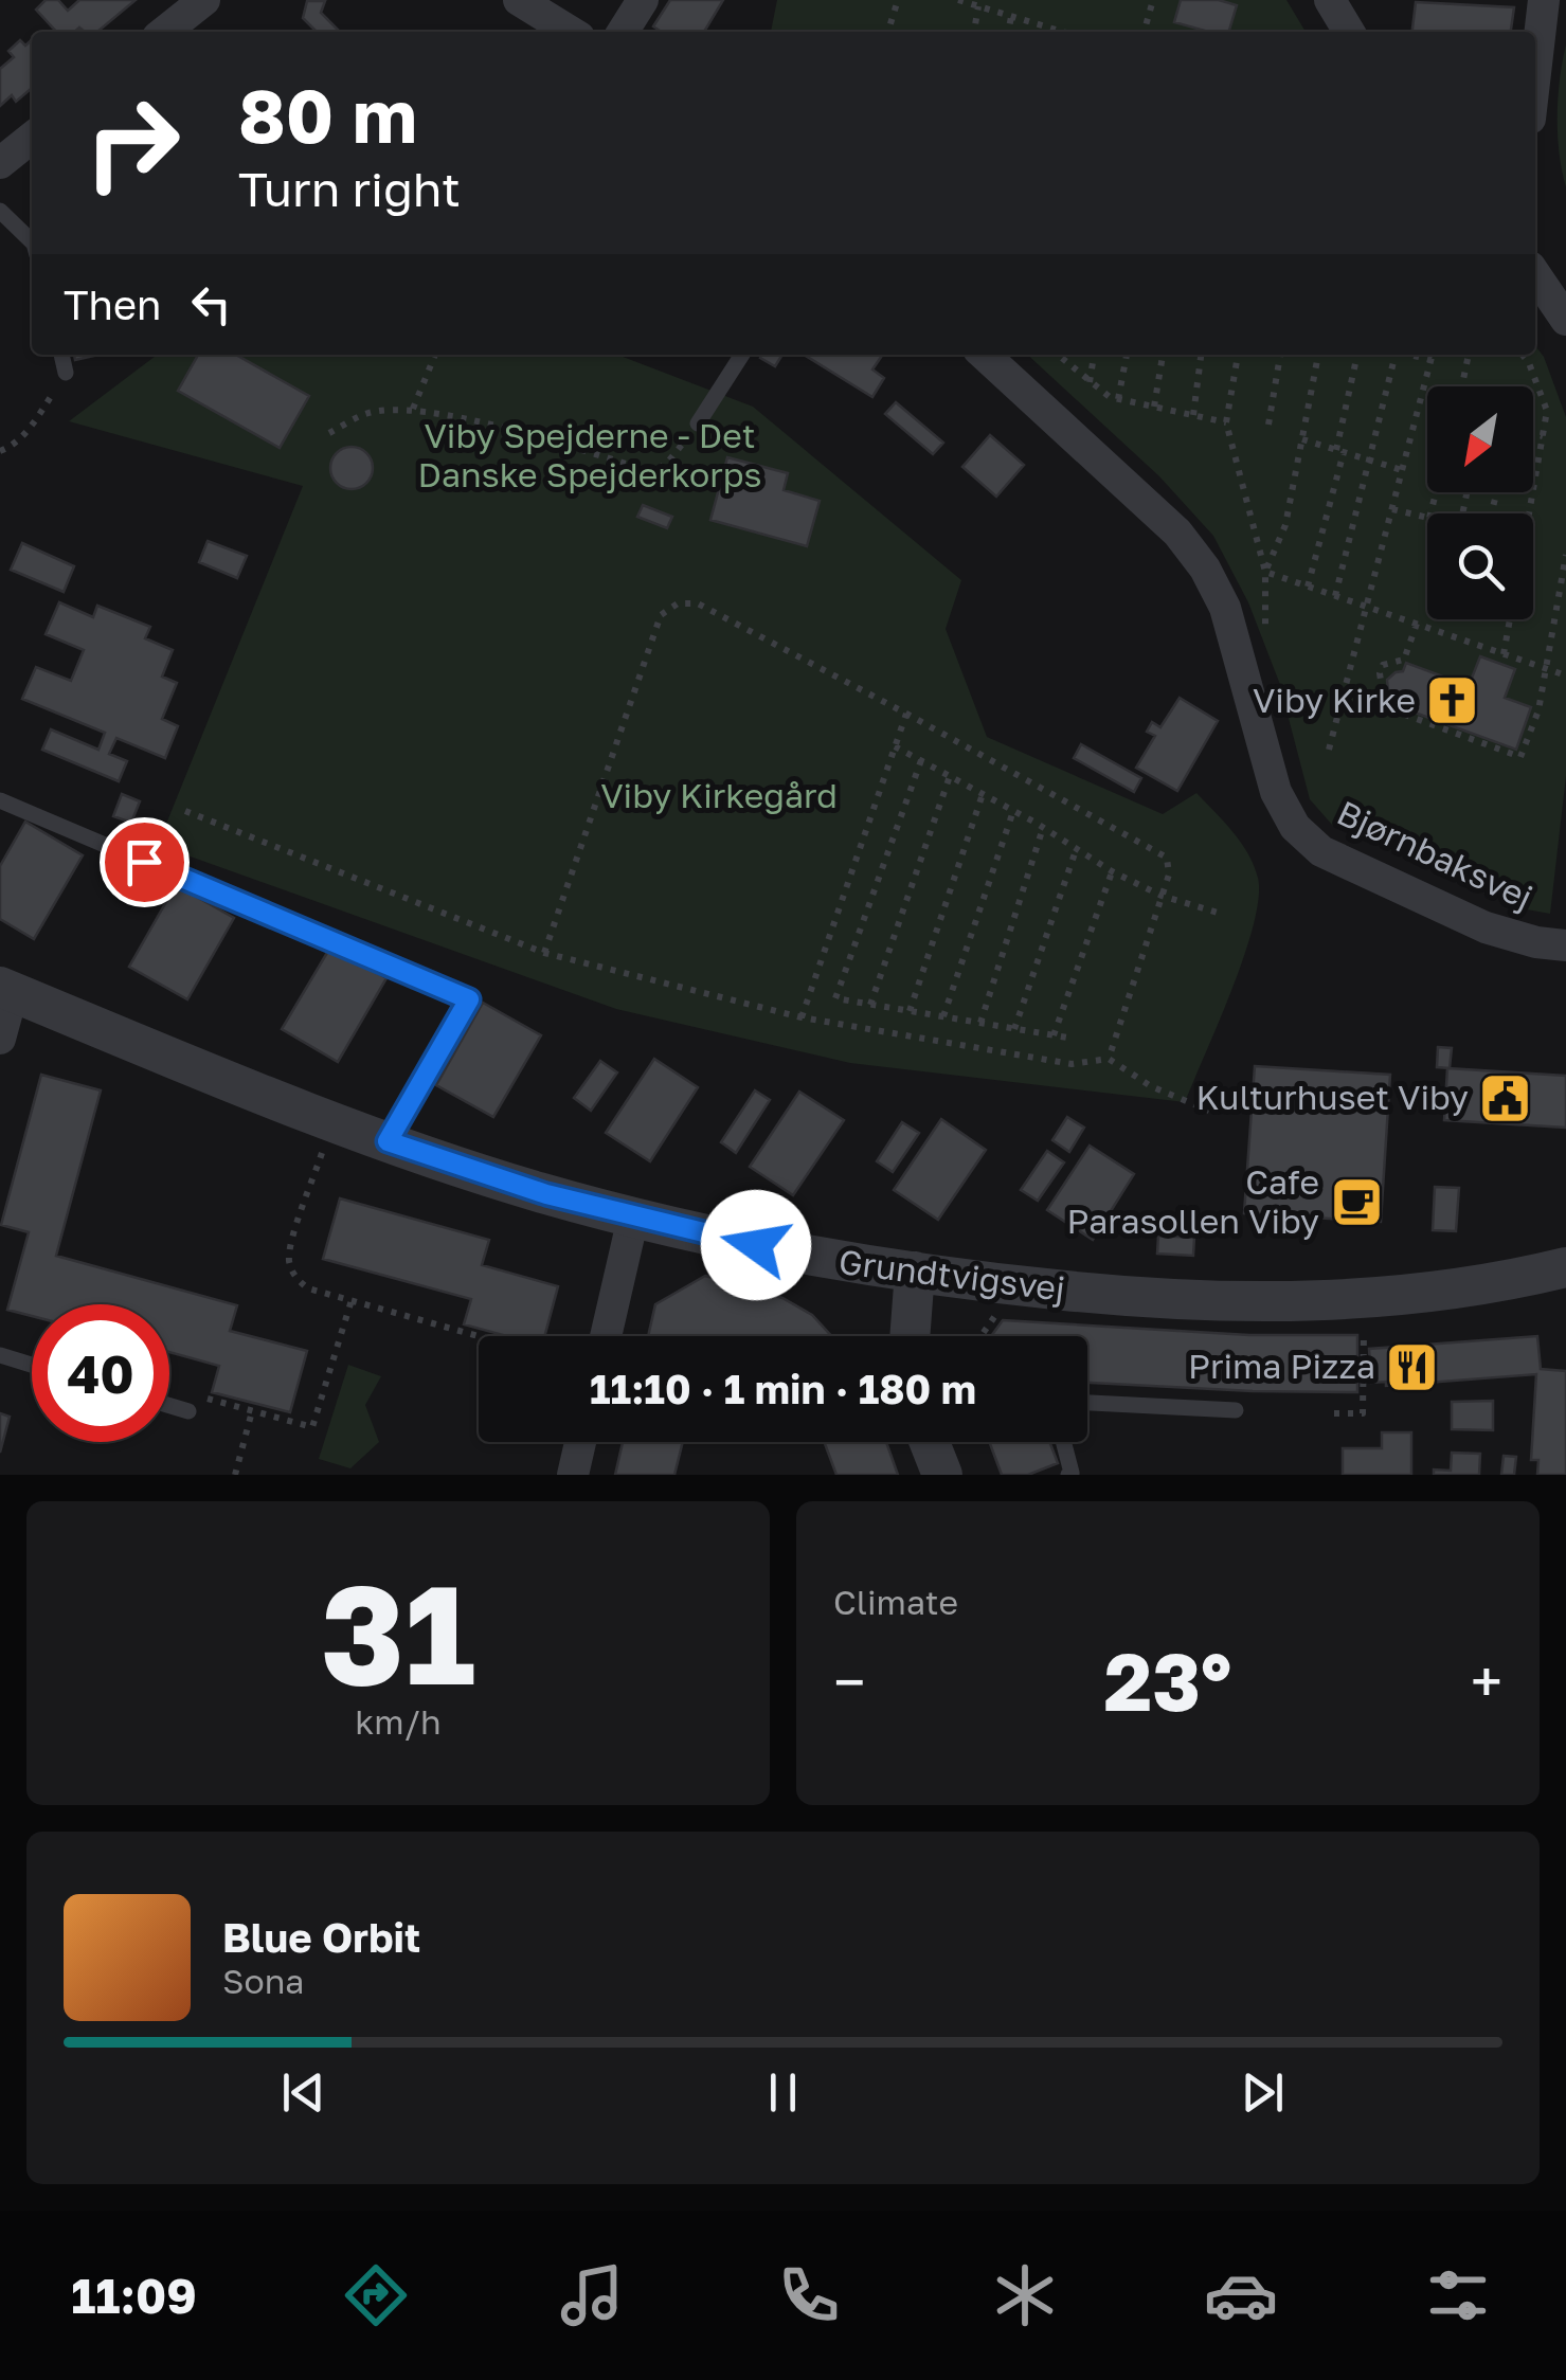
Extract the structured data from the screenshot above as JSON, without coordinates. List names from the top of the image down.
{
  "streets": {
    "street": ["Bjørnbaksvej", "Grundtvigsvej"]
  },
  "parks": ["Viby Spejderne - Det Danske Spejderkorps", "Viby Kirkegård"],
  "places": {
    "church": ["Viby Kirke"],
    "public building": ["Kulturhuset Viby"],
    "cafe": ["Cafe Parasollen Viby"],
    "restaurant": ["Prima Pizza"]
  },
  "north": "bottom left",
  "page": {
    "turn": ["80 m", "Turn right"],
    "then": "Then",
    "limit": "40",
    "trip": "11:10 · 1 min · 180 m",
    "tile": [
      ["31", "km/h"],
      "Climate"
    ],
    "heat": ["−", "23°", "+"],
    "song": ["Blue Orbit", "Sona"],
    "tabs": "11:09"
  }
}
